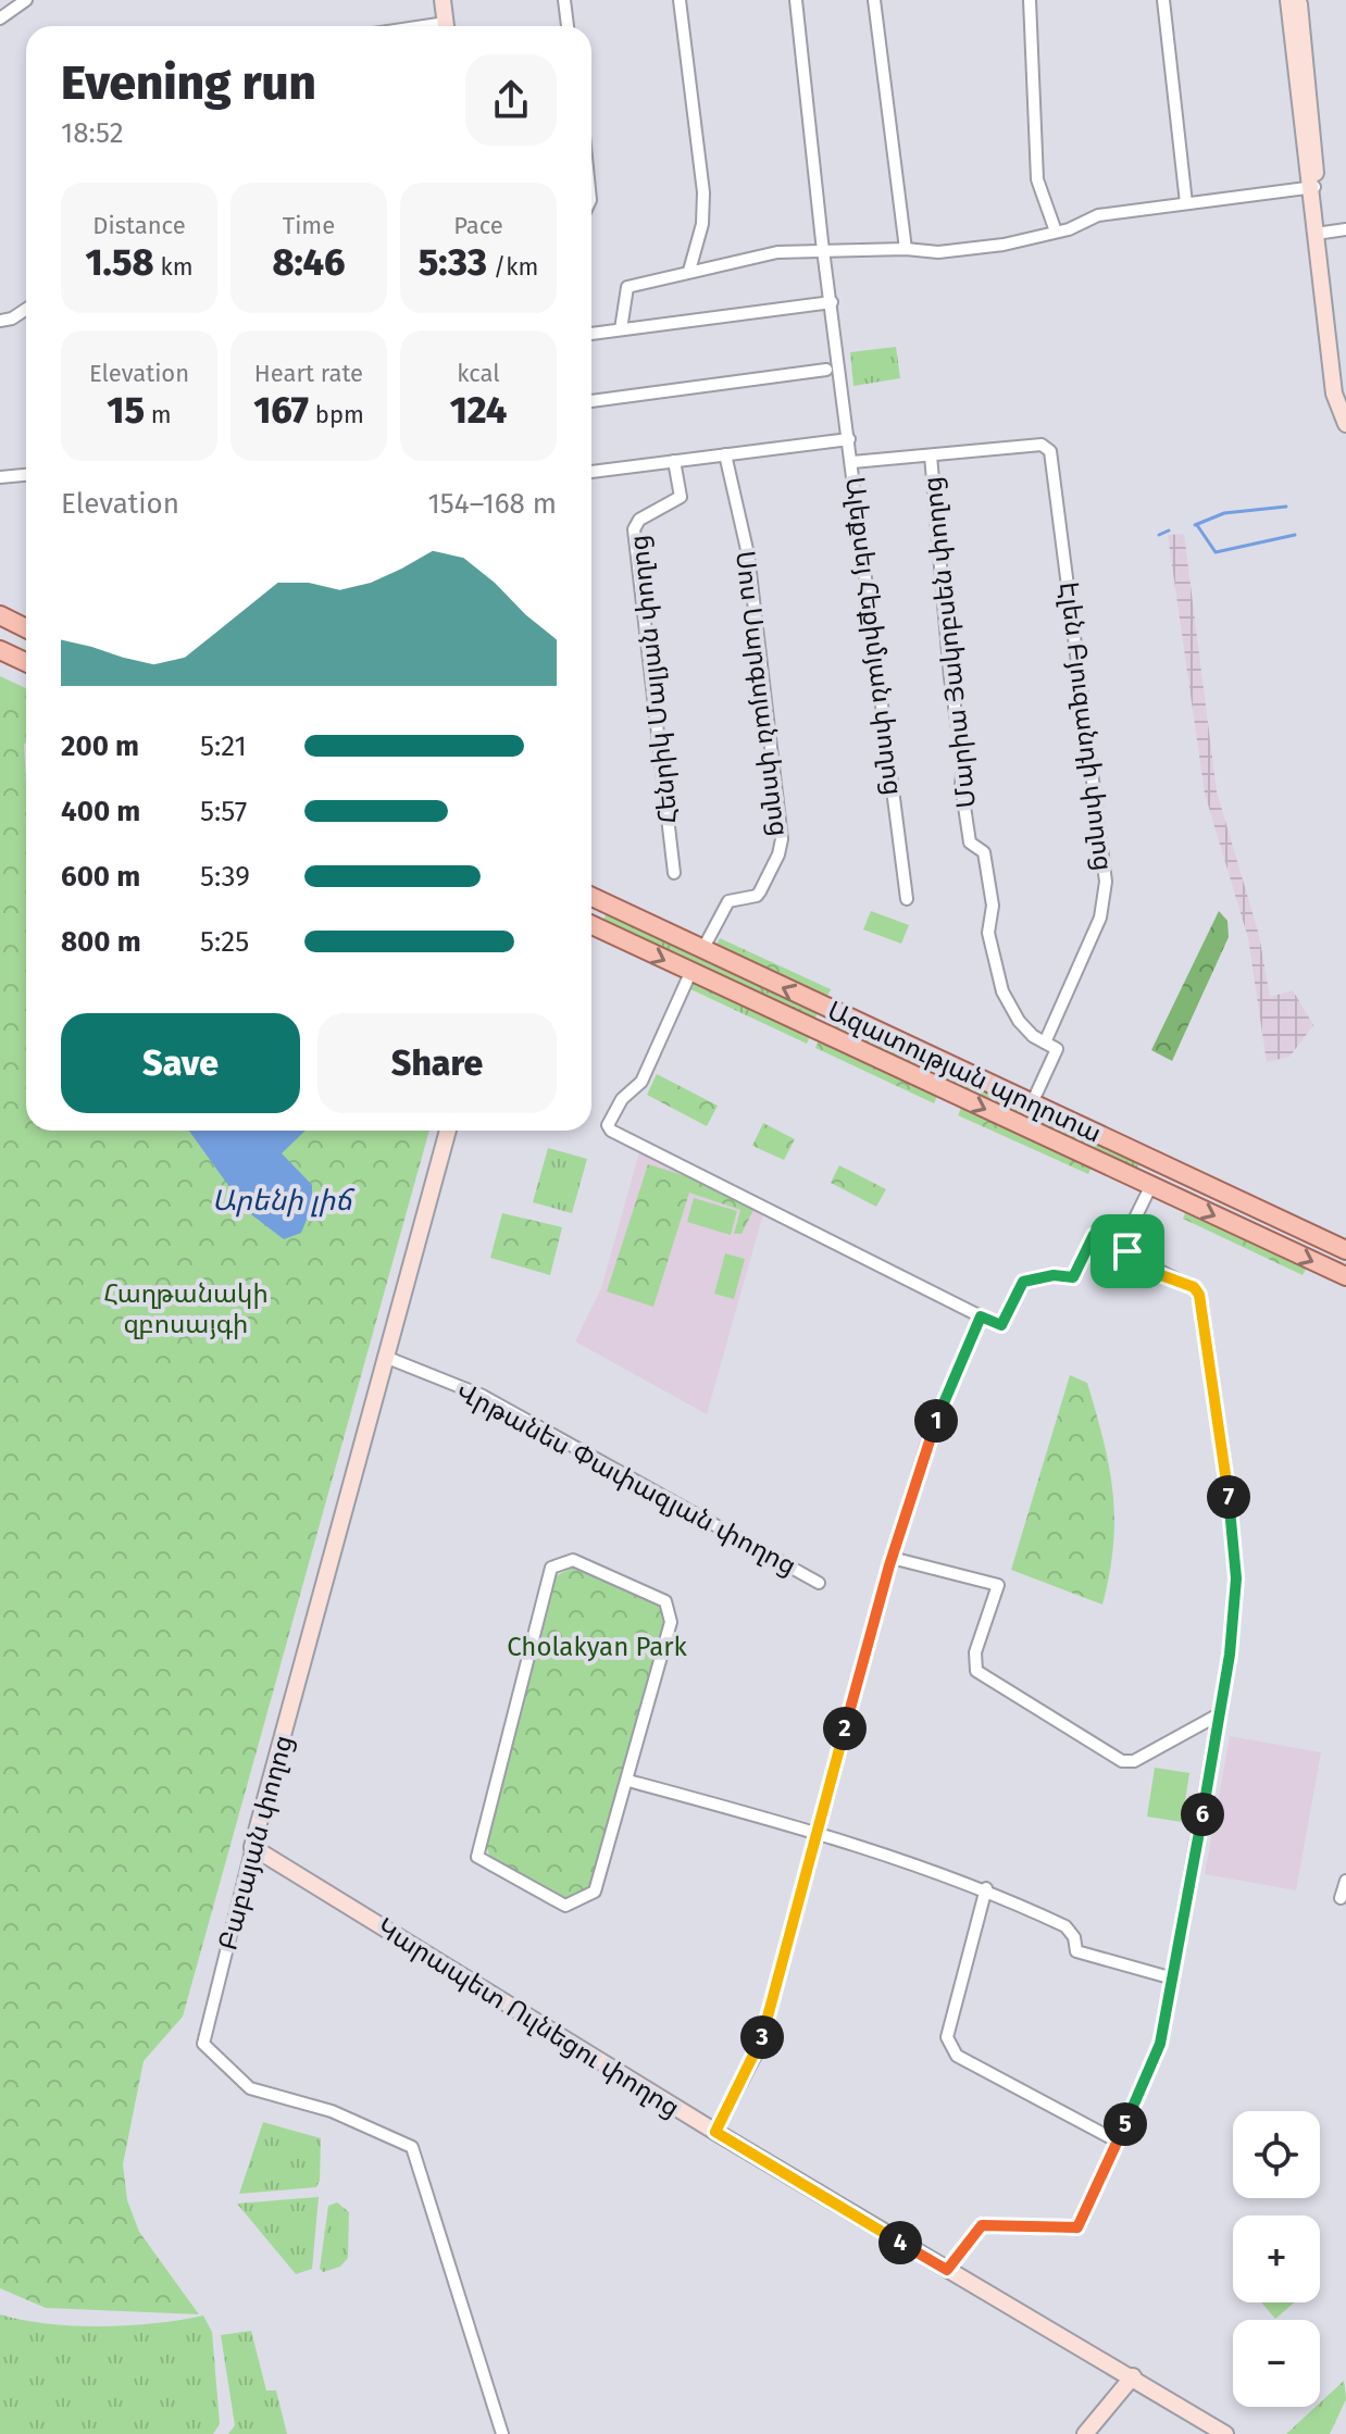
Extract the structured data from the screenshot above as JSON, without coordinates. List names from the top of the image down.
{
  "streets": {
    "main road": ["Ազատության պողոտա"],
    "street": [
      "Ալեքսեյ Հեքիմյան փողոց",
      "Մարիա Յակոբսեն փողոց",
      "Հենրիկ Մալյան փողոց",
      "Սոս Սարգսյան փողոց",
      "Էլեն Բյուզանդի փողոց",
      "Վրթանես Փափազյան փողոց",
      "Բաբայան փողոց",
      "Կարապետ Ուլնեցու փողոց"
    ]
  },
  "crossings": [
    ["Մարիա Յակոբսեն փողոց", "Էլեն Բյուզանդի փողոց"],
    ["Սոս Սարգսյան փողոց", "Ազատության պողոտա"],
    ["Վրթանես Փափազյան փողոց", "Բաբայան փողոց"],
    ["Բաբայան փողոց", "Կարապետ Ուլնեցու փողոց"]
  ],
  "water": ["Արենի լիճ"],
  "parks": ["Հաղթանակի զբոսայգի", "Cholakyan Park"],
  "page": {
    "heading": ["Evening run", "18:52"],
    "stats": [
      ["Distance", "1.58 km"],
      ["Time", "8:46"],
      ["Pace", "5:33 /km"],
      ["Elevation", "15 m"],
      ["Heart rate", "167 bpm"],
      ["kcal", "124"]
    ],
    "chart": ["Elevation", "154–168 m"],
    "list": [
      {
        "name": "200 m",
        "note": "5:21"
      },
      {
        "name": "400 m",
        "note": "5:57"
      },
      {
        "name": "600 m",
        "note": "5:39"
      },
      {
        "name": "800 m",
        "note": "5:25"
      }
    ],
    "buttons": ["Save", "Share"],
    "pins": [
      "1",
      "7",
      "2",
      "6",
      "3",
      "5",
      "4"
    ],
    "map_buttons": ["+", "−"]
  }
}
